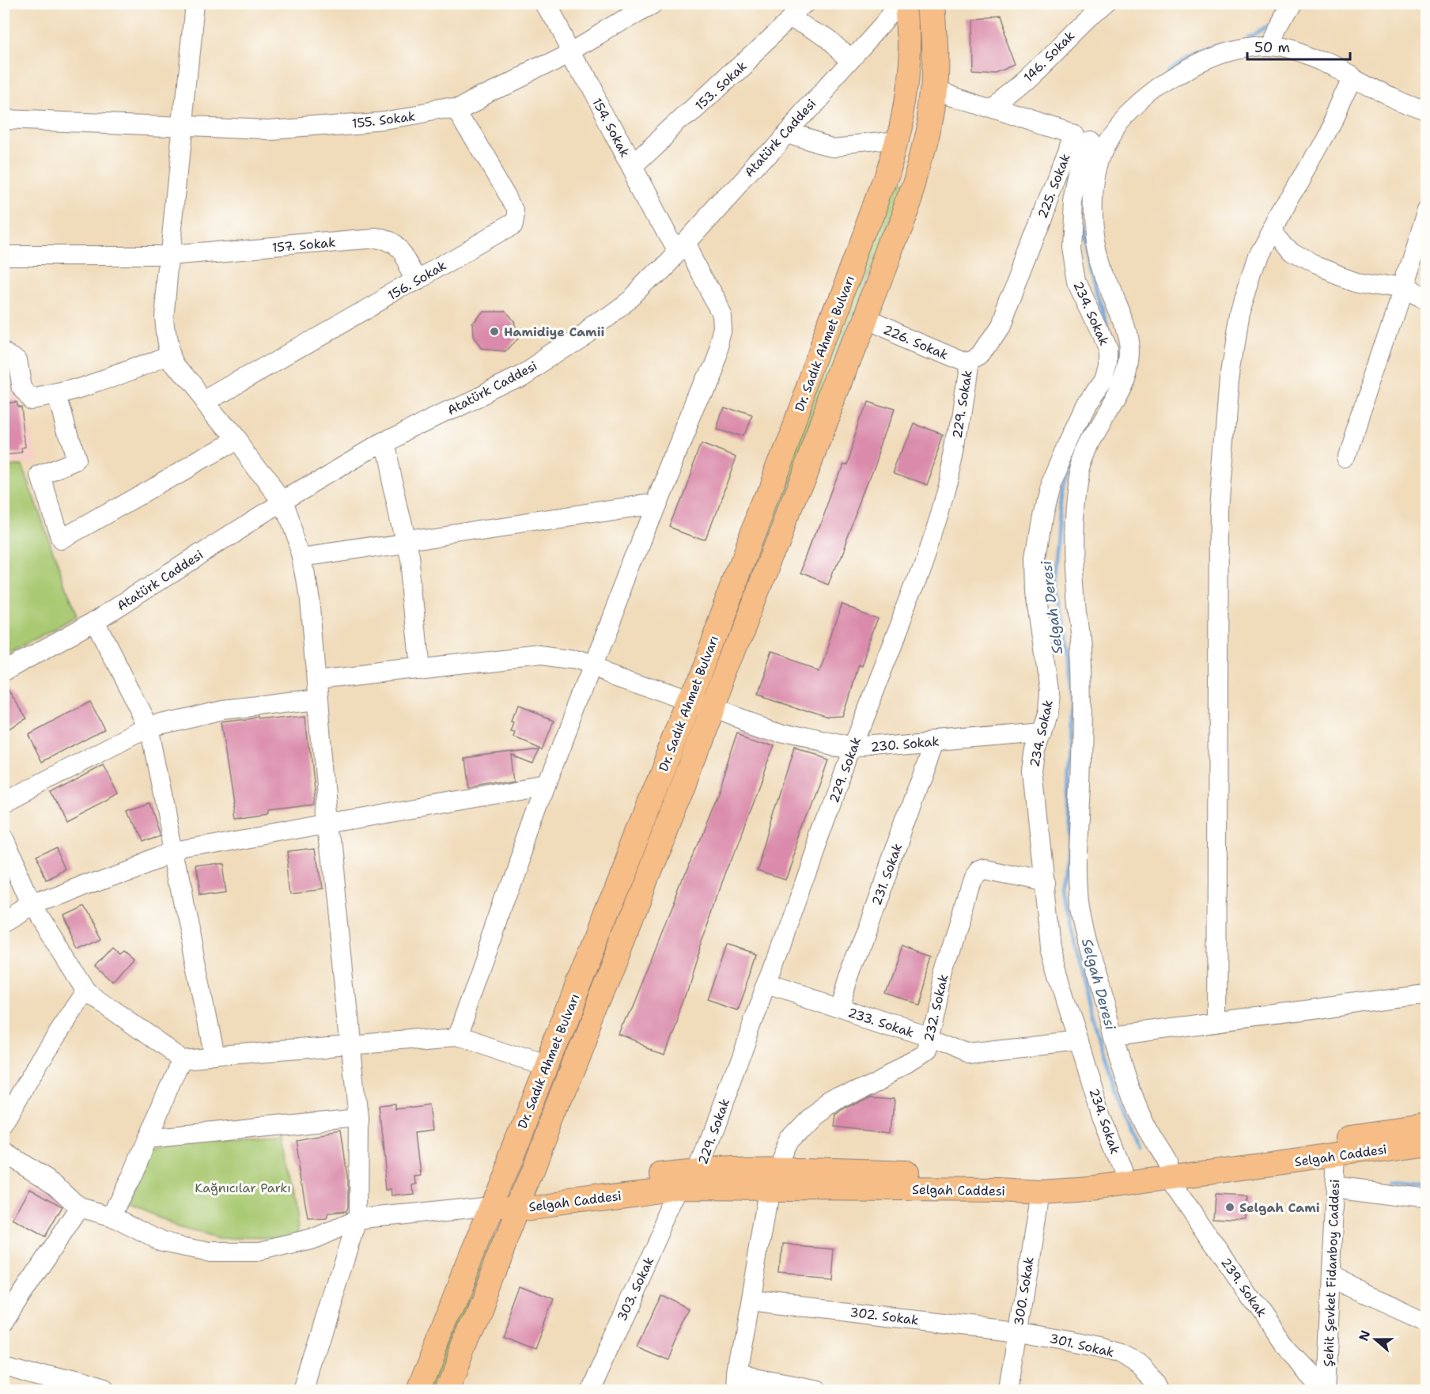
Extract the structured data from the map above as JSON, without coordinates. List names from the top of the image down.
{
  "streets": {
    "main road": ["Dr. Sadık Ahmet Bulvarı", "Selgah Caddesi"],
    "street": [
      "146. Sokak",
      "153. Sokak",
      "155. Sokak",
      "154. Sokak",
      "Atatürk Caddesi",
      "225. Sokak",
      "157. Sokak",
      "156. Sokak",
      "234. Sokak",
      "226. Sokak",
      "229. Sokak",
      "230. Sokak",
      "231. Sokak",
      "232. Sokak",
      "233. Sokak",
      "Şehit Şevket Fidanboy Caddesi",
      "239. Sokak",
      "303. Sokak",
      "300. Sokak",
      "302. Sokak",
      "301. Sokak"
    ]
  },
  "crossings": [
    ["153. Sokak", "154. Sokak"],
    ["155. Sokak", "154. Sokak"],
    ["155. Sokak", "156. Sokak"],
    ["154. Sokak", "Atatürk Caddesi"],
    ["154. Sokak", "230. Sokak"],
    ["225. Sokak", "234. Sokak"],
    ["225. Sokak", "226. Sokak"],
    ["225. Sokak", "229. Sokak"],
    ["225. Sokak", "239. Sokak"],
    ["157. Sokak", "156. Sokak"],
    ["234. Sokak", "230. Sokak"],
    ["234. Sokak", "232. Sokak"],
    ["234. Sokak", "233. Sokak"],
    ["234. Sokak", "Selgah Caddesi"],
    ["234. Sokak", "239. Sokak"],
    ["226. Sokak", "Dr. Sadık Ahmet Bulvarı"],
    ["226. Sokak", "229. Sokak"],
    ["Dr. Sadık Ahmet Bulvarı", "230. Sokak"],
    ["Dr. Sadık Ahmet Bulvarı", "Selgah Caddesi"],
    ["229. Sokak", "230. Sokak"],
    ["229. Sokak", "233. Sokak"],
    ["229. Sokak", "Selgah Caddesi"],
    ["230. Sokak", "231. Sokak"],
    ["231. Sokak", "233. Sokak"],
    ["232. Sokak", "233. Sokak"],
    ["232. Sokak", "Selgah Caddesi"],
    ["232. Sokak", "302. Sokak"],
    ["Selgah Caddesi", "Şehit Şevket Fidanboy Caddesi"],
    ["Selgah Caddesi", "239. Sokak"],
    ["Selgah Caddesi", "303. Sokak"],
    ["Selgah Caddesi", "300. Sokak"],
    ["Şehit Şevket Fidanboy Caddesi", "239. Sokak"],
    ["300. Sokak", "302. Sokak"],
    ["300. Sokak", "301. Sokak"],
    ["302. Sokak", "301. Sokak"]
  ],
  "water": ["Selgah Deresi"],
  "parks": ["Kağnıcılar Parkı"],
  "places": ["Hamidiye Camii", "Selgah Cami"],
  "scale_bar": "50 m",
  "north": "left"
}
